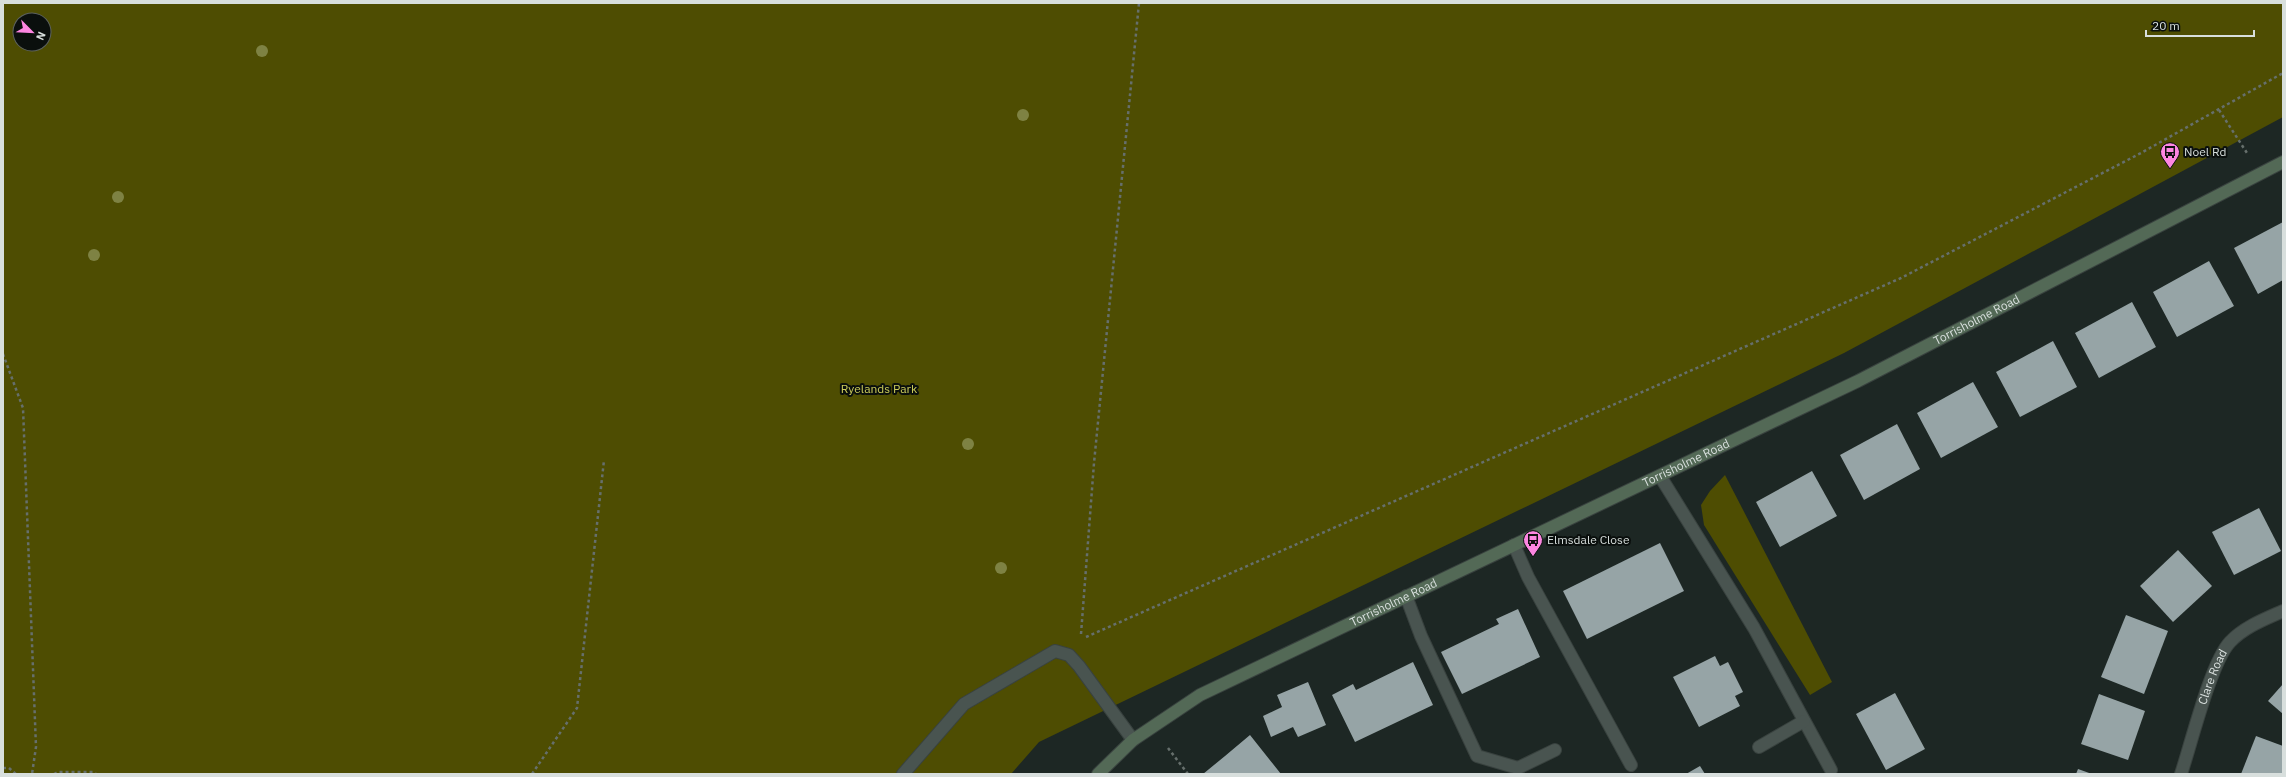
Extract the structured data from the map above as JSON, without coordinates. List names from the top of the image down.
{
  "streets": {
    "main road": ["Torrisholme Road"],
    "street": ["Clare Road"]
  },
  "parks": ["Ryelands Park"],
  "places": {
    "bus stop": ["Noel Rd", "Elmsdale Close"]
  },
  "scale_bar": "20 m",
  "north": "bottom right"
}
